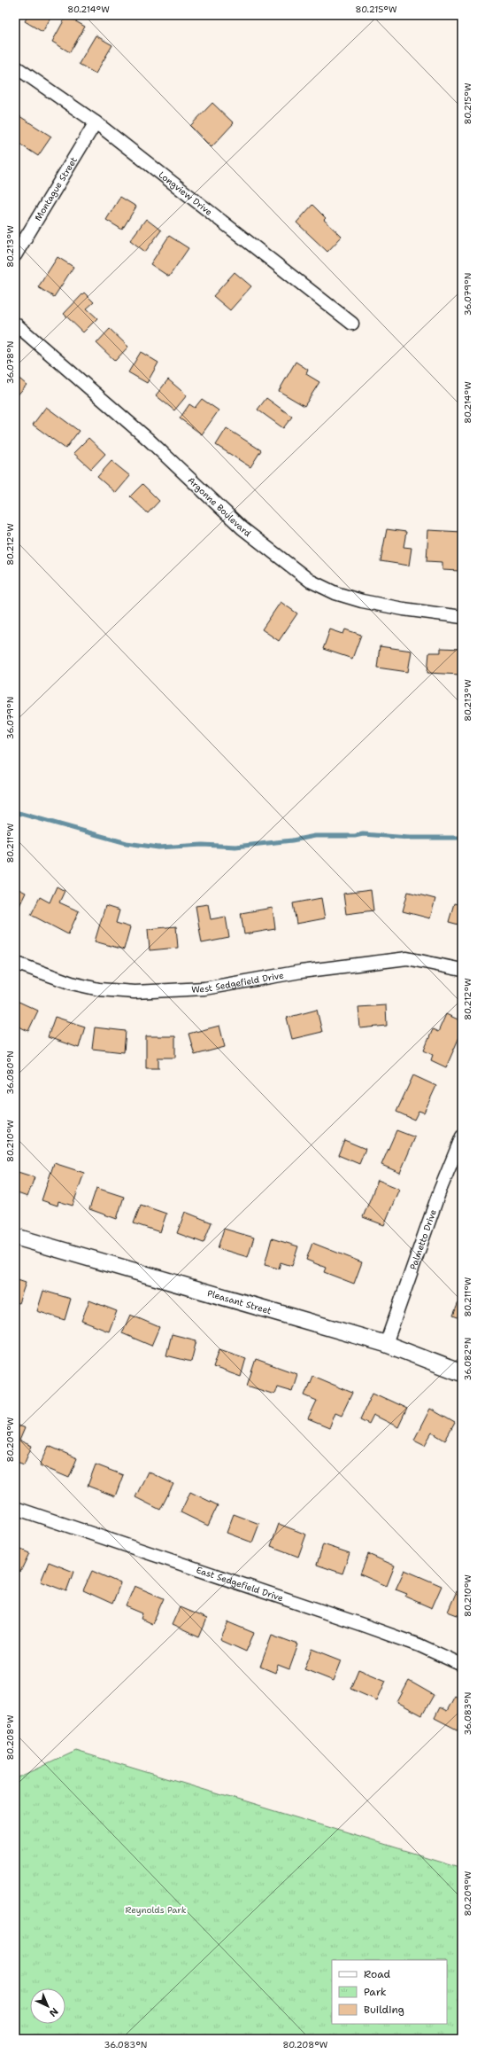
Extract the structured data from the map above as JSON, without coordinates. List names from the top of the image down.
{
  "streets": {
    "street": [
      "Montague Street",
      "Longview Drive",
      "Argonne Boulevard",
      "West Sedgefield Drive",
      "Palmetto Drive",
      "Pleasant Street",
      "East Sedgefield Drive"
    ]
  },
  "crossings": [
    ["Montague Street", "Longview Drive"],
    ["Palmetto Drive", "Pleasant Street"]
  ],
  "parks": ["Reynolds Park"],
  "legend": ["Road", "Park", "Building"],
  "north": "bottom right",
  "coordinates": [
    "80.214°W",
    "80.215°W",
    "80.213°W",
    "36.079°N",
    "36.078°N",
    "80.212°W",
    "80.211°W",
    "36.080°N",
    "80.210°W",
    "36.082°N",
    "80.209°W",
    "36.083°N",
    "80.208°W"
  ]
}
